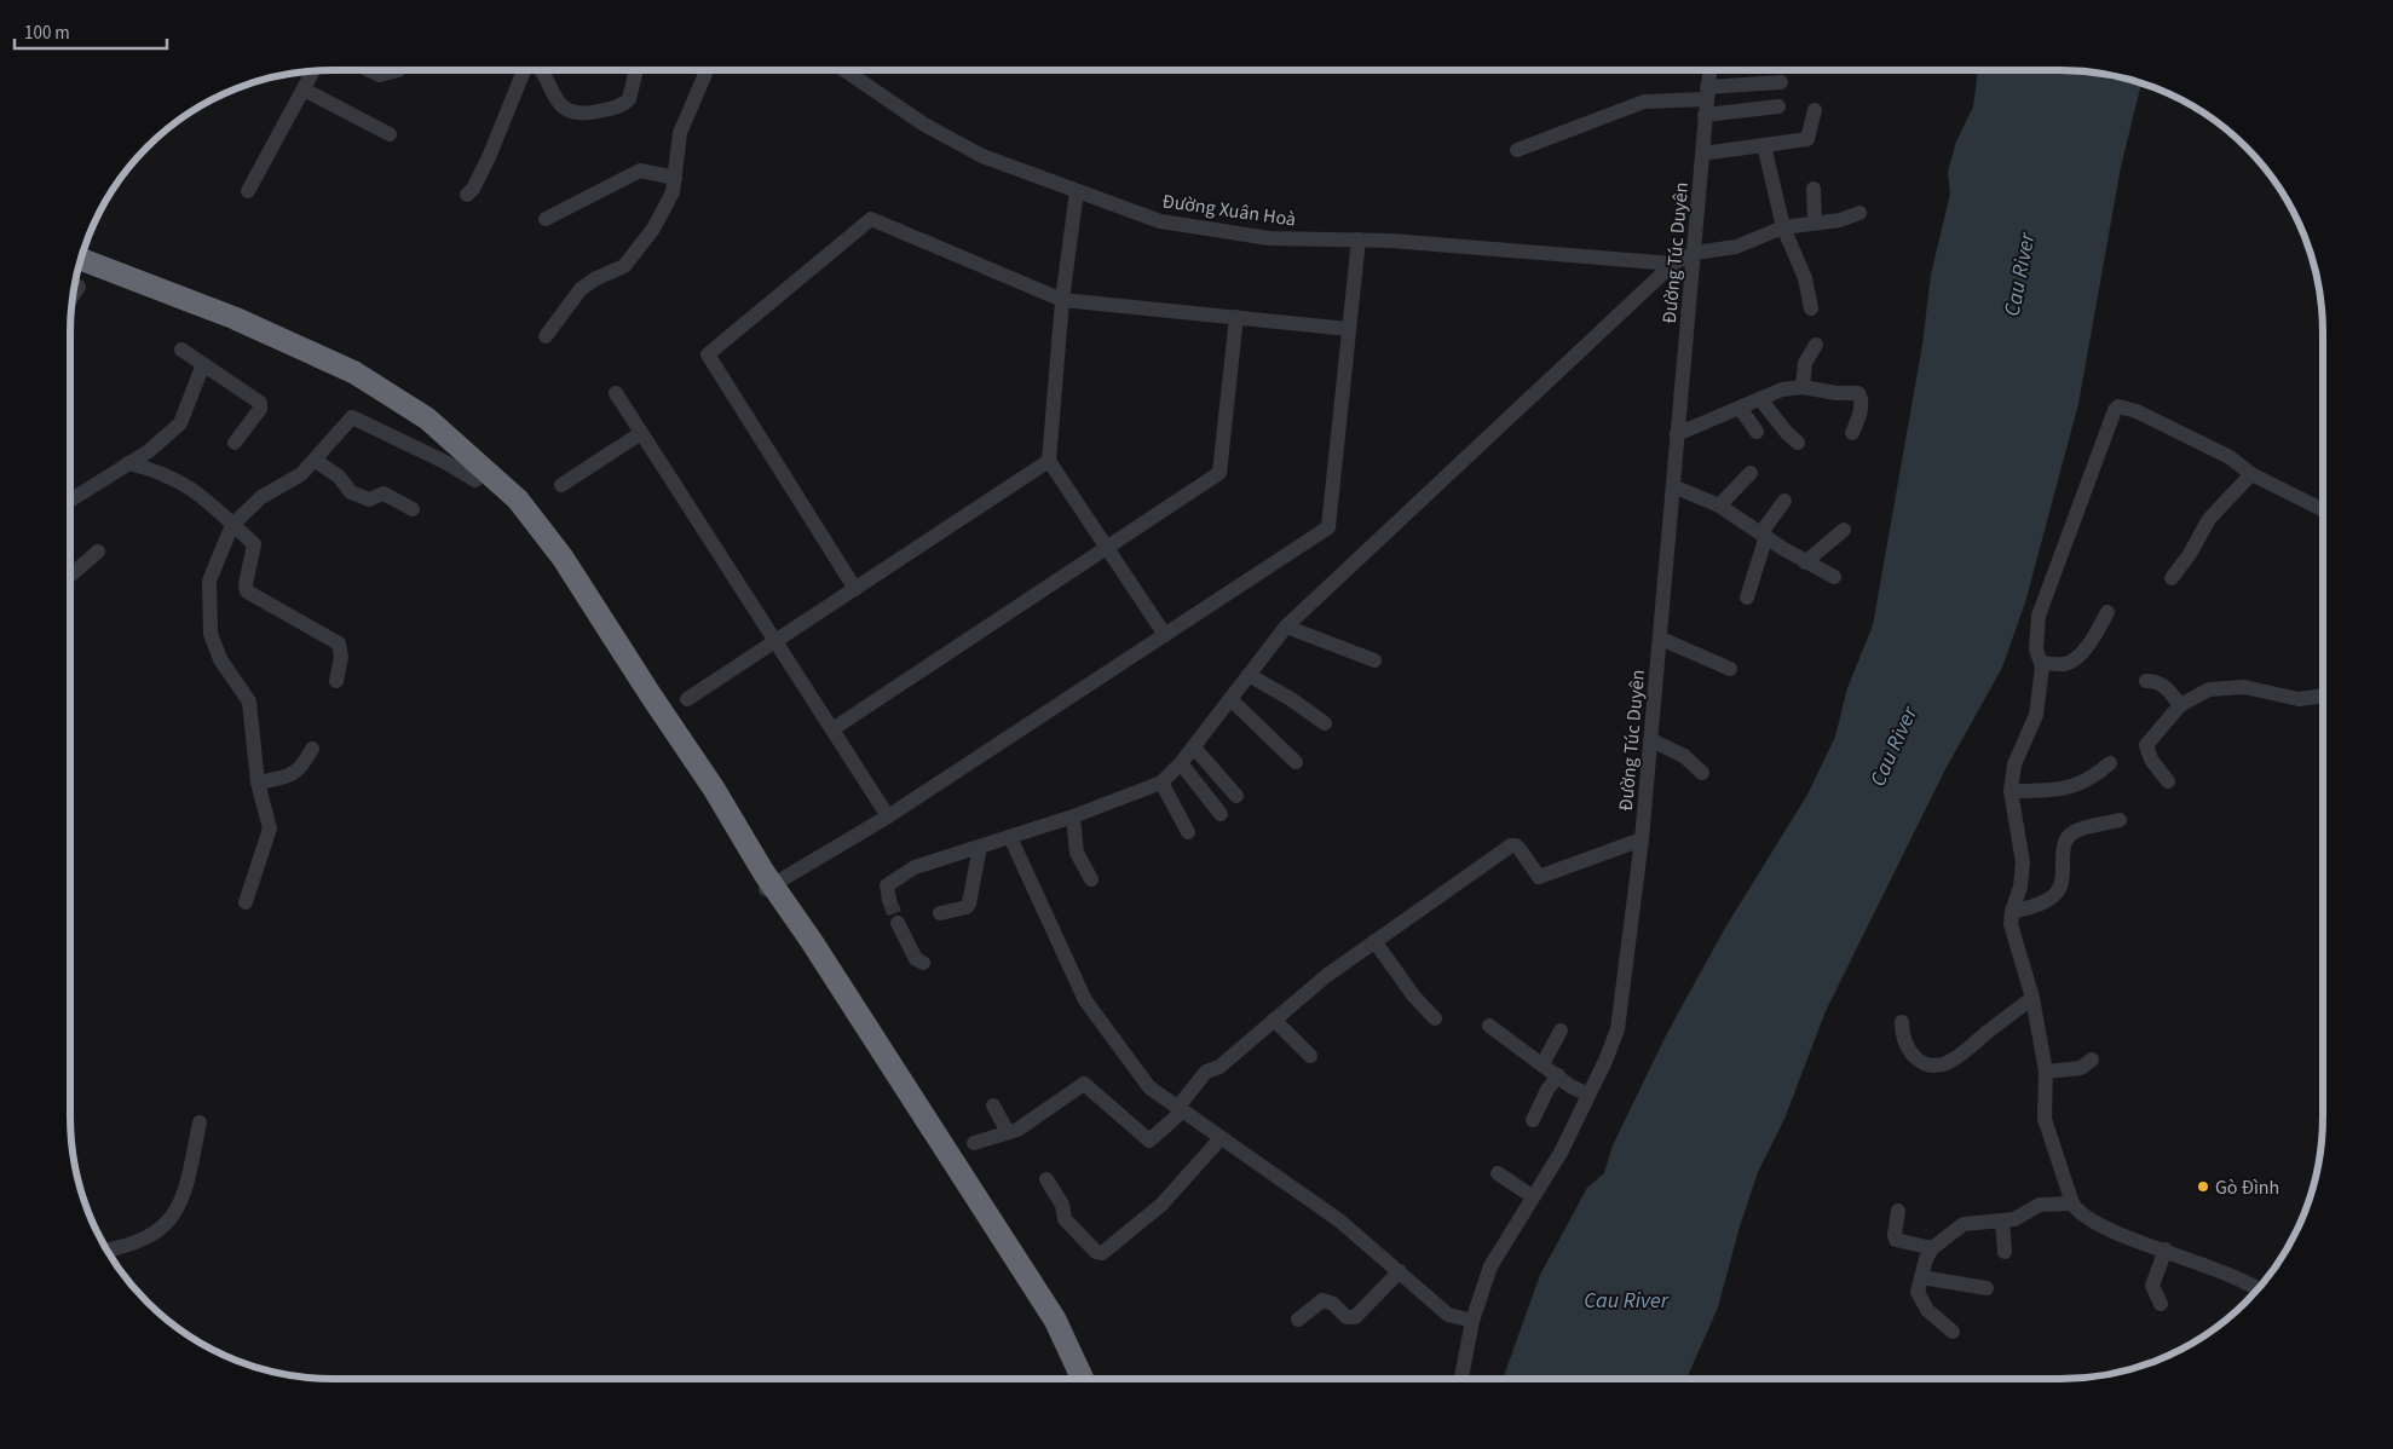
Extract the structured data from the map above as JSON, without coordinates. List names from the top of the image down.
{
  "streets": {
    "street": ["Đường Xuân Hoà", "Đường Túc Duyên"]
  },
  "water": ["Cau River"],
  "places": ["Gò Đình"],
  "scale_bar": "100 m"
}
